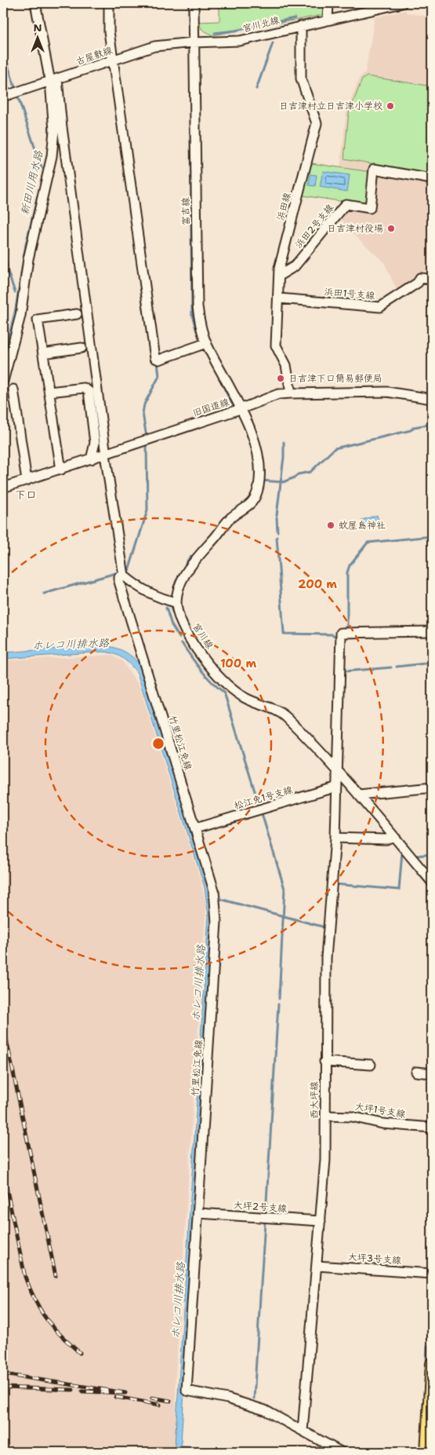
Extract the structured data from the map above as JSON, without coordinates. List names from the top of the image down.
{
  "streets": {
    "street": [
      "宮川北線",
      "古屋敷線",
      "浜田線",
      "富吉線",
      "浜田2号支線",
      "浜田1号支線",
      "旧国道線",
      "宮川線",
      "竹里松江免線",
      "松江免1号支線",
      "西大坪線",
      "大坪1号支線",
      "大坪2号支線",
      "大坪3号支線"
    ]
  },
  "crossings": [
    ["宮川北線", "古屋敷線"],
    ["宮川北線", "浜田線"],
    ["宮川北線", "富吉線"],
    ["古屋敷線", "富吉線"],
    ["浜田線", "浜田2号支線"],
    ["浜田線", "浜田1号支線"],
    ["浜田線", "旧国道線"],
    ["富吉線", "旧国道線"],
    ["富吉線", "宮川線"],
    ["旧国道線", "宮川線"],
    ["宮川線", "西大坪線"],
    ["竹里松江免線", "松江免1号支線"],
    ["竹里松江免線", "西大坪線"],
    ["竹里松江免線", "大坪2号支線"],
    ["松江免1号支線", "西大坪線"],
    ["西大坪線", "大坪1号支線"],
    ["西大坪線", "大坪2号支線"],
    ["西大坪線", "大坪3号支線"]
  ],
  "districts": ["下口"],
  "water": ["新田川用水路", "ホレコ川排水路"],
  "places": [
    "日吉津村立日吉津小学校",
    "日吉津村役場",
    "日吉津下口簡易郵便局",
    "蚊屋島神社"
  ],
  "north": "top",
  "rings": ["200 m", "100 m"]
}
